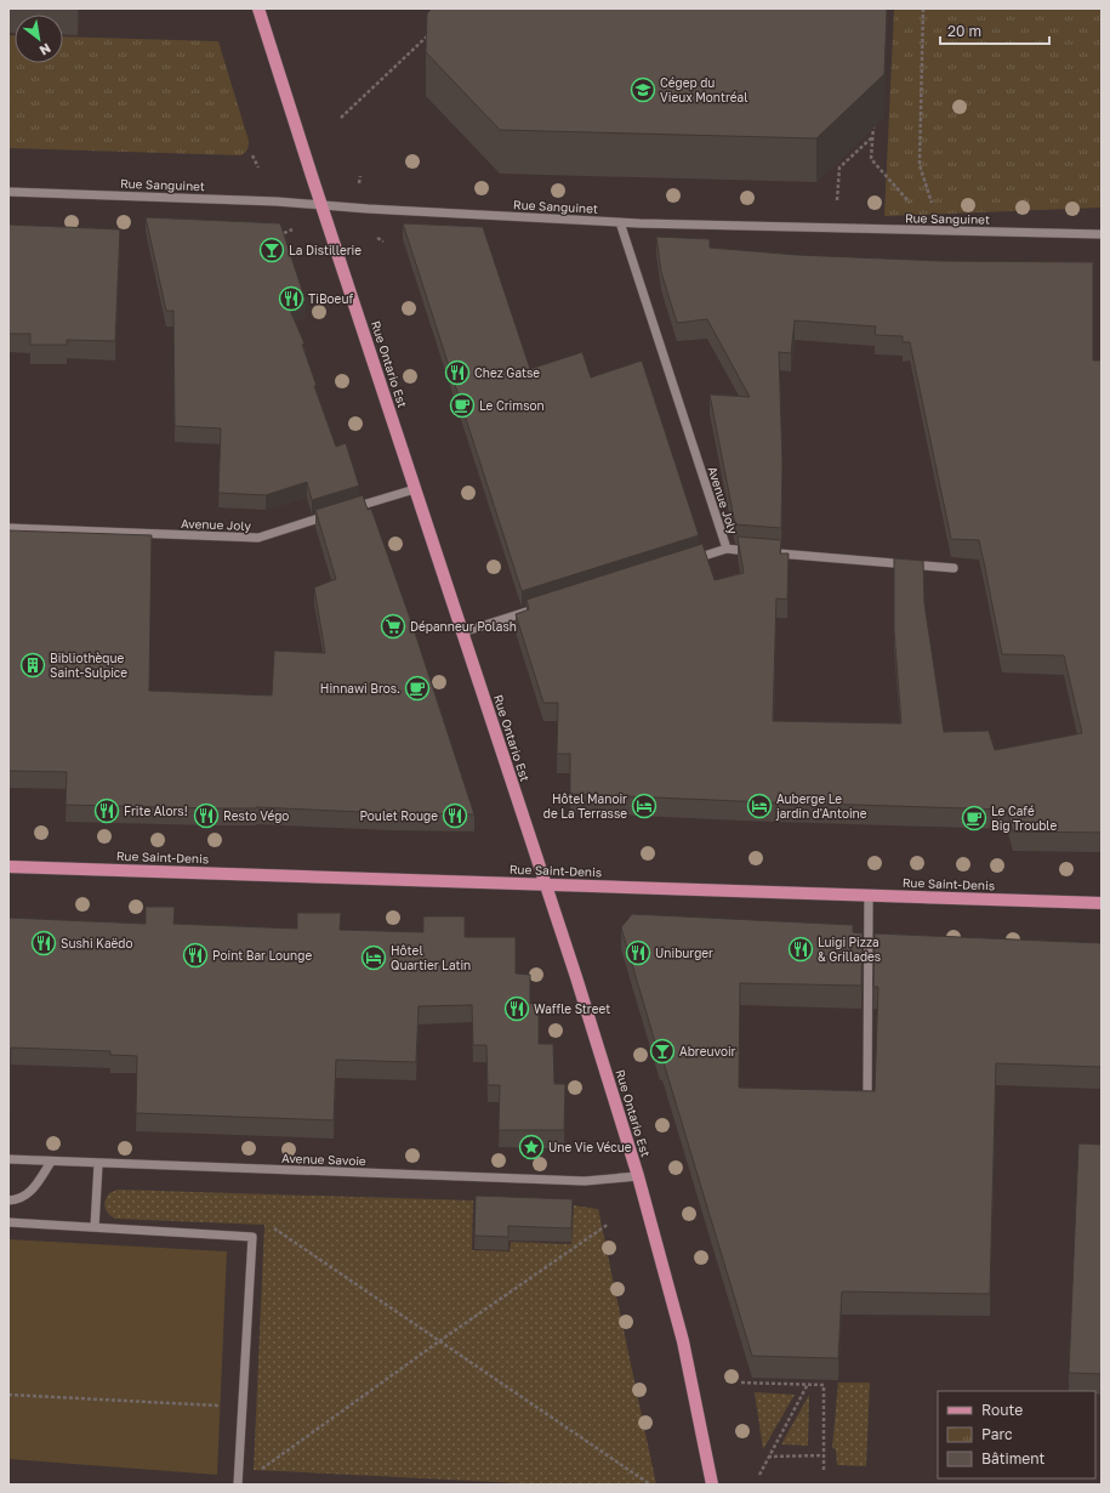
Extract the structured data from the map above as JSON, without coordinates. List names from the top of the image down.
{
  "streets": {
    "main road": ["Rue Ontario Est", "Rue Saint-Denis"],
    "street": ["Rue Sanguinet", "Avenue Joly", "Avenue Savoie"]
  },
  "crossings": [
    ["Rue Sanguinet", "Rue Ontario Est"],
    ["Rue Sanguinet", "Avenue Joly"],
    ["Rue Ontario Est", "Avenue Joly"],
    ["Rue Ontario Est", "Rue Saint-Denis"],
    ["Rue Ontario Est", "Avenue Savoie"]
  ],
  "places": {
    "school or university": ["Cégep du Vieux Montréal"],
    "bar": ["La Distillerie", "Abreuvoir"],
    "restaurant": [
      "TiBoeuf",
      "Chez Gatse",
      "Frite Alors!",
      "Resto Végo",
      "Poulet Rouge",
      "Sushi Kaëdo",
      "Luigi Pizza & Grillades",
      "Uniburger",
      "Point Bar Lounge",
      "Waffle Street"
    ],
    "cafe": ["Le Crimson", "Hinnawi Bros.", "Le Café Big Trouble"],
    "supermarket": ["Dépanneur Polash"],
    "building": ["Bibliothèque Saint-Sulpice"],
    "hotel": ["Hôtel Manoir de La Terrasse", "Auberge Le jardin d'Antoine", "Hôtel Quartier Latin"],
    "place": ["Une Vie Vécue"]
  },
  "legend": ["Route", "Parc", "Bâtiment"],
  "scale_bar": "20 m",
  "north": "bottom right"
}
